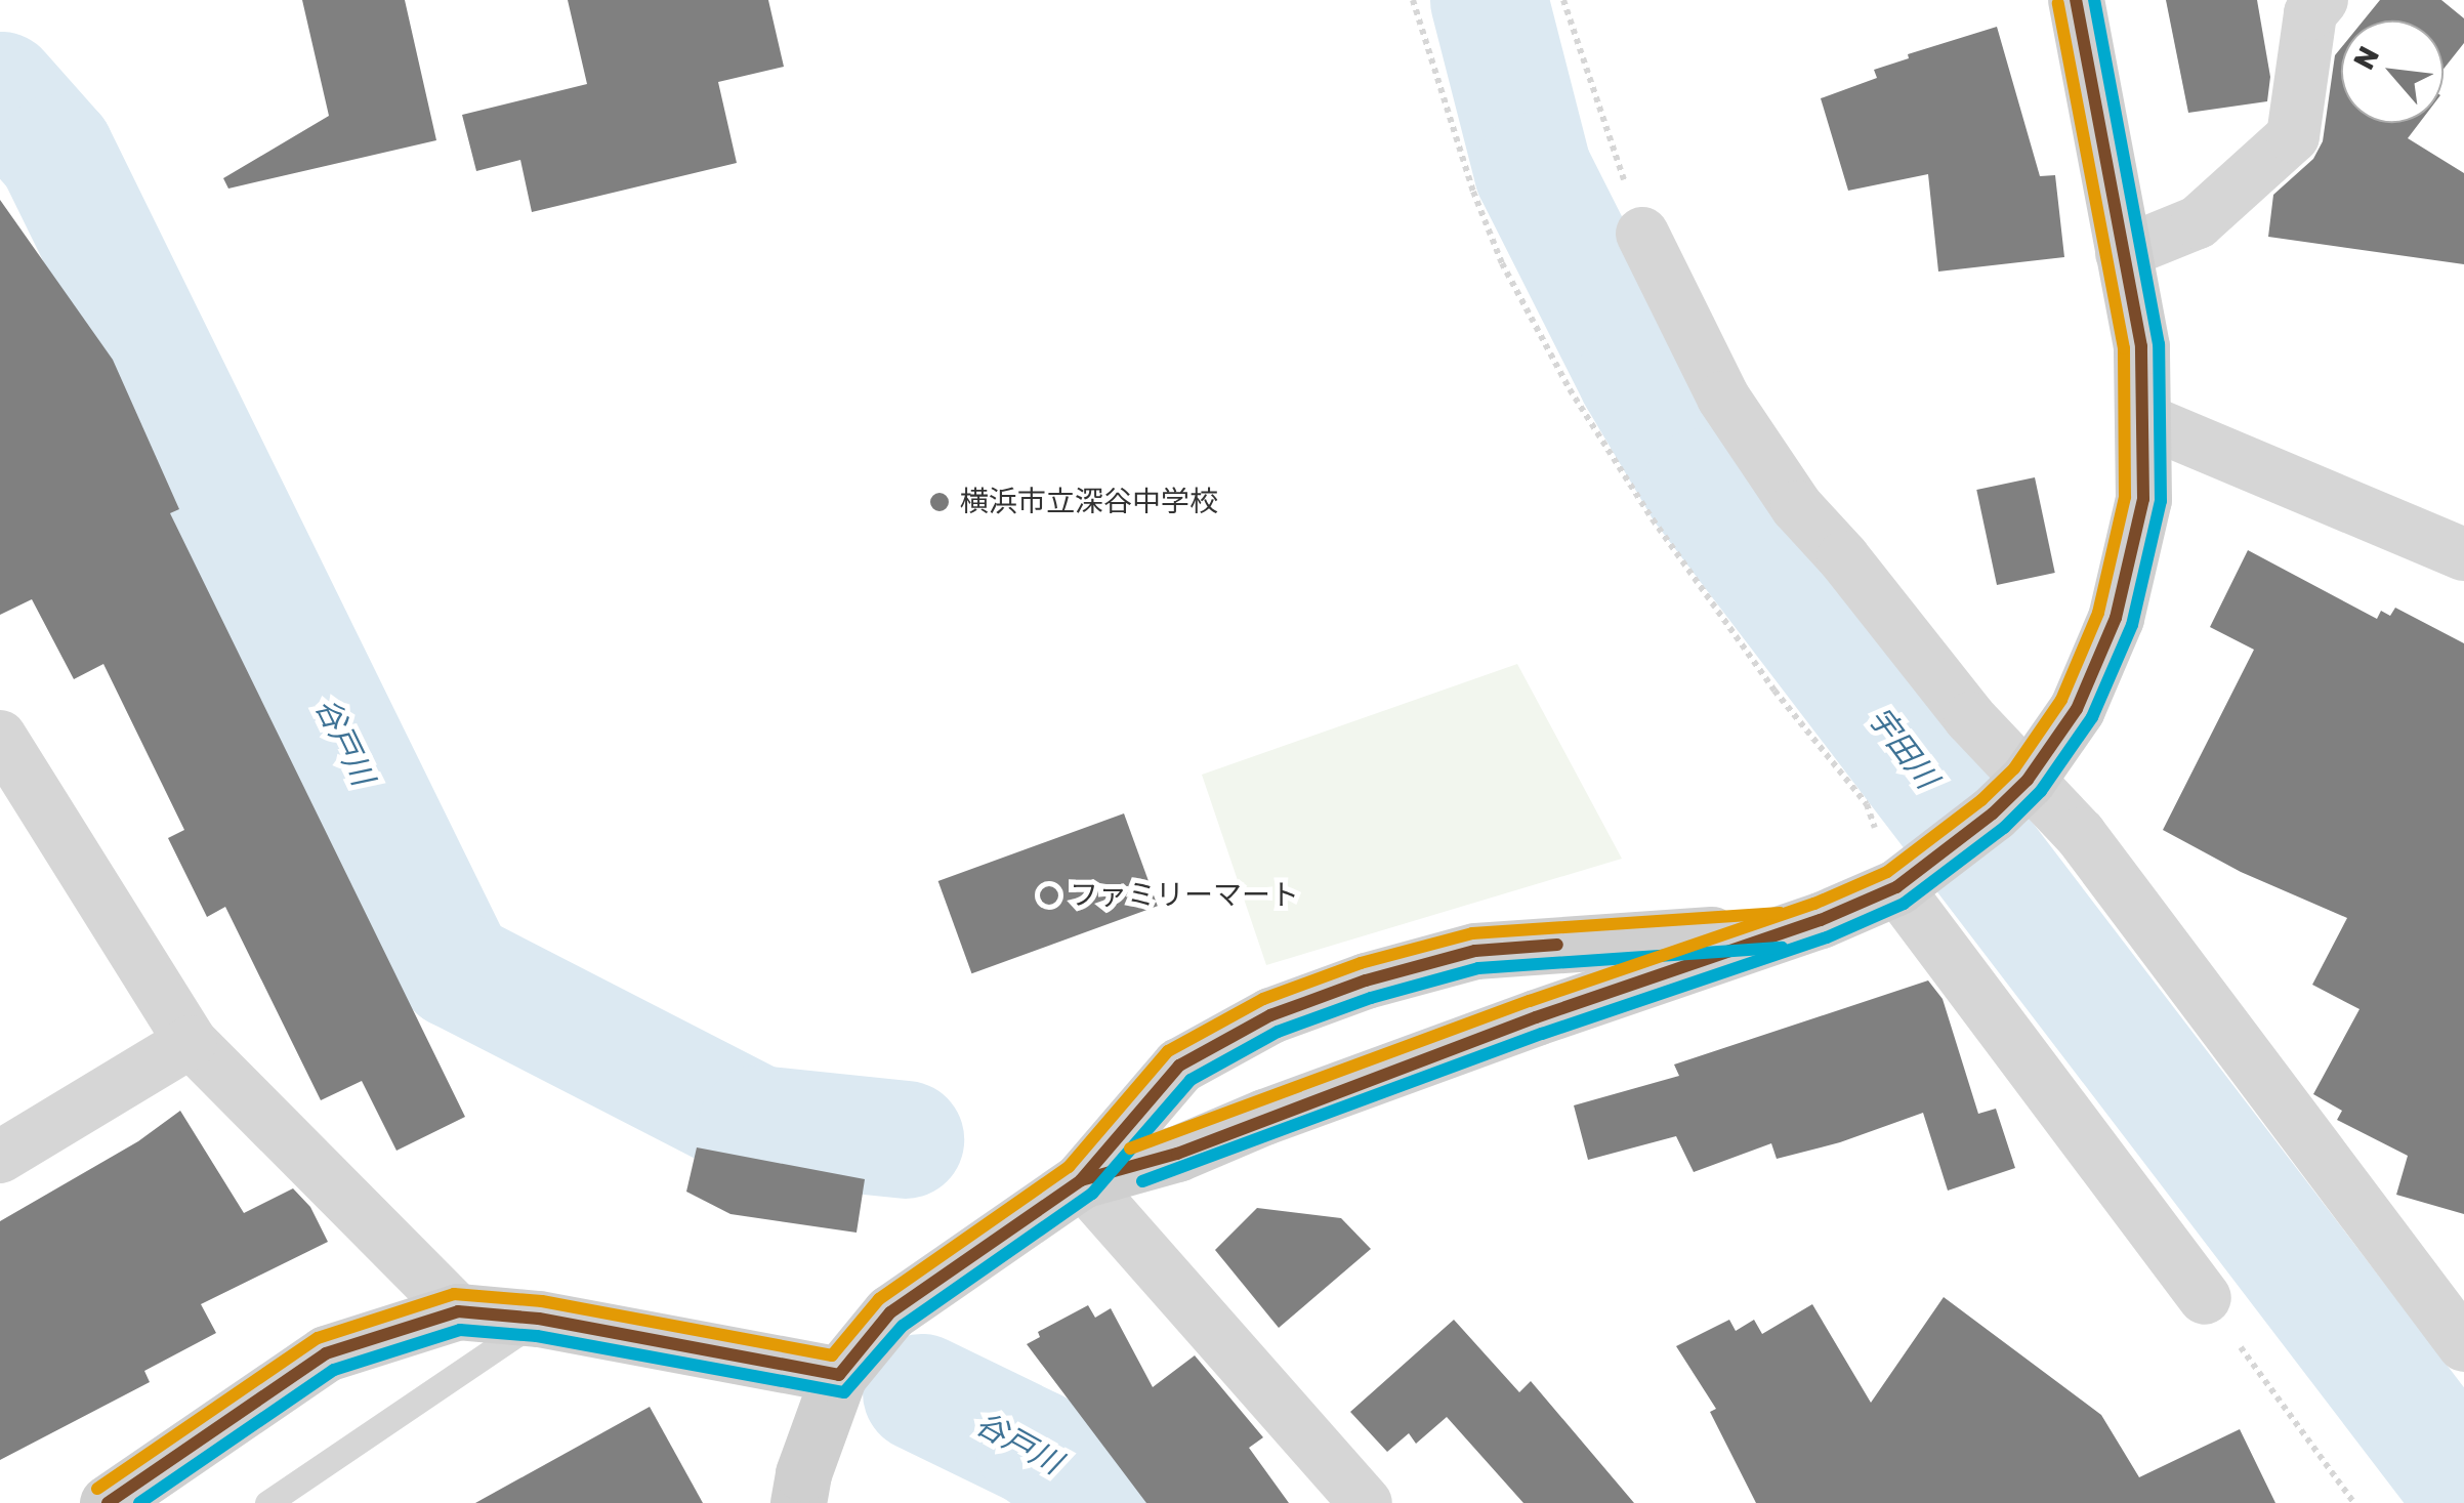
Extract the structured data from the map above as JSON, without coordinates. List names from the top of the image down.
{
  "water": ["谷戸川", "宇田川"],
  "places": ["横浜市立深谷中学校", "ファミリーマート"],
  "north": "top left"
}
